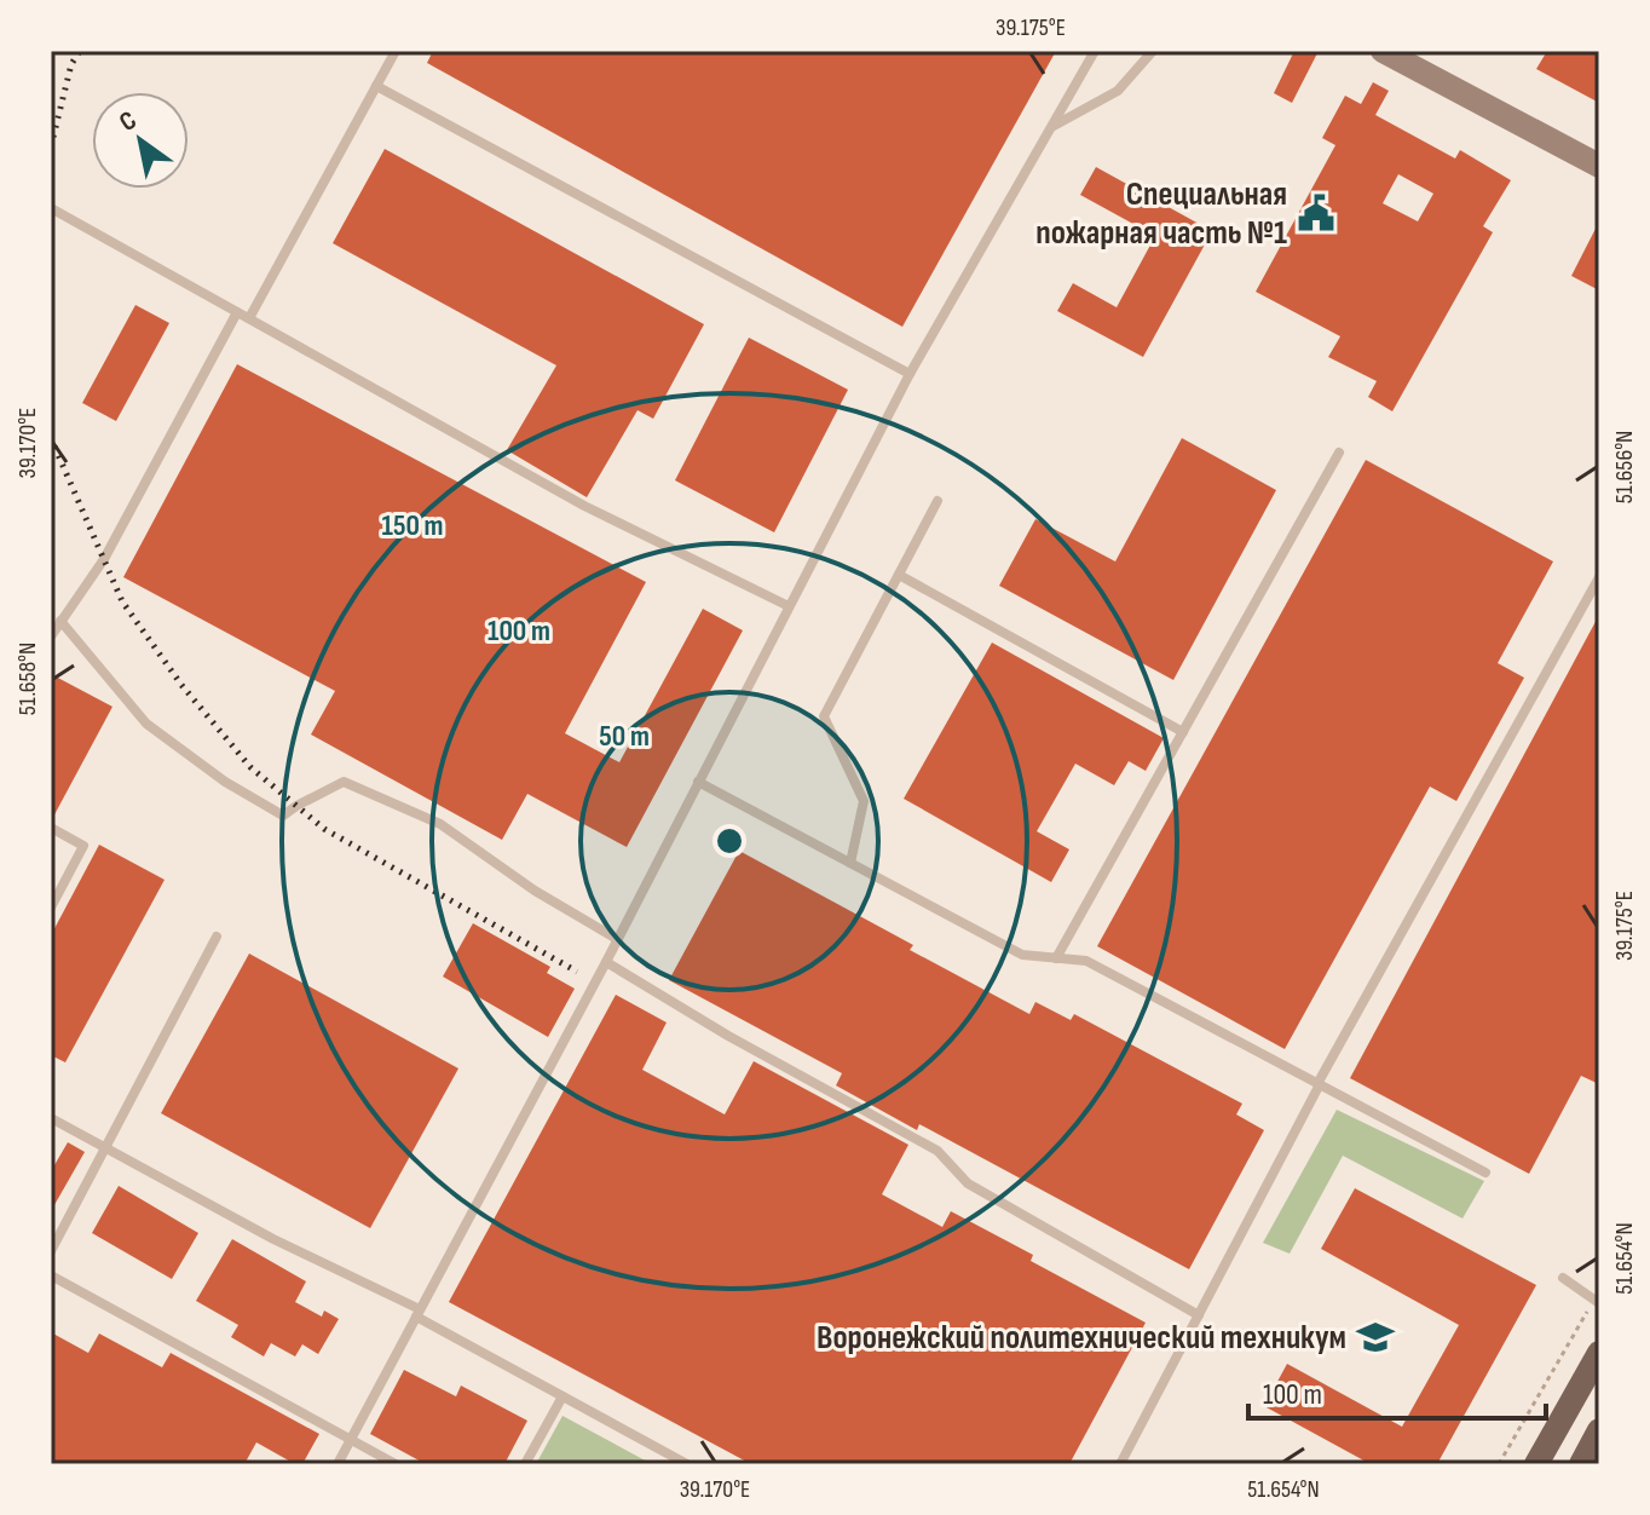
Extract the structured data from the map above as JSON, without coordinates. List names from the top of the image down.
{
  "places": {
    "public building": ["Специальная пожарная часть №1"],
    "school or university": ["Воронежский политехнический техникум"]
  },
  "scale_bar": "100 m",
  "north": "top left",
  "coordinates": [
    "39.175°E",
    "39.170°E",
    "51.656°N",
    "51.658°N",
    "51.654°N"
  ],
  "rings": ["150 m", "100 m", "50 m"]
}
